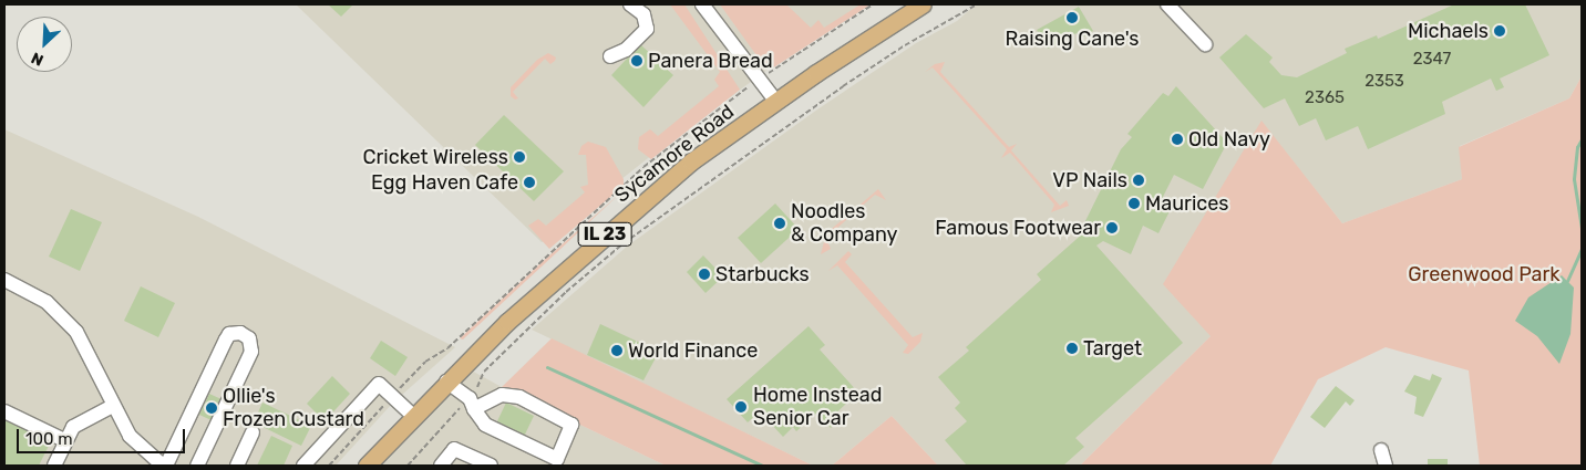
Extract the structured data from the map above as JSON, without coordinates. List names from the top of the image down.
{
  "streets": {
    "main road": ["Sycamore Road", "IL 23"]
  },
  "crossings": [
    ["Sycamore Road", "IL 23"]
  ],
  "parks": ["Greenwood Park"],
  "places": [
    "Raising Cane's",
    "Michaels",
    "Panera Bread",
    "Old Navy",
    "Cricket Wireless",
    "VP Nails",
    "Egg Haven Cafe",
    "Maurices",
    "Noodles & Company",
    "Famous Footwear",
    "Starbucks",
    "Target",
    "World Finance",
    "Home Instead Senior Car",
    "Ollie's Frozen Custard"
  ],
  "house_numbers": ["2347", "2353", "2365"],
  "scale_bar": "100 m",
  "north": "bottom left"
}
